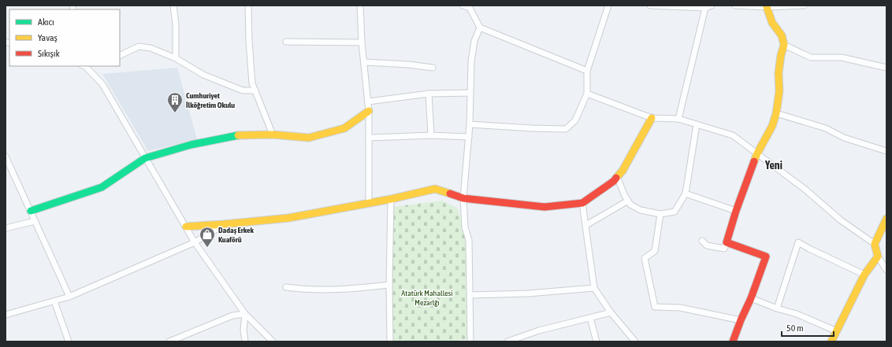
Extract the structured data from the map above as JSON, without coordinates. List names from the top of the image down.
{
  "districts": ["Yeni"],
  "parks": ["Atatürk Mahallesi Mezarlğı"],
  "places": {
    "building": ["Cumhuriyet İlköğretim Okulu"],
    "shop": ["Dadaş Erkek Kuaförü"]
  },
  "legend": ["Akıcı", "Yavaş", "Sıkışık"],
  "scale_bar": "50 m"
}
